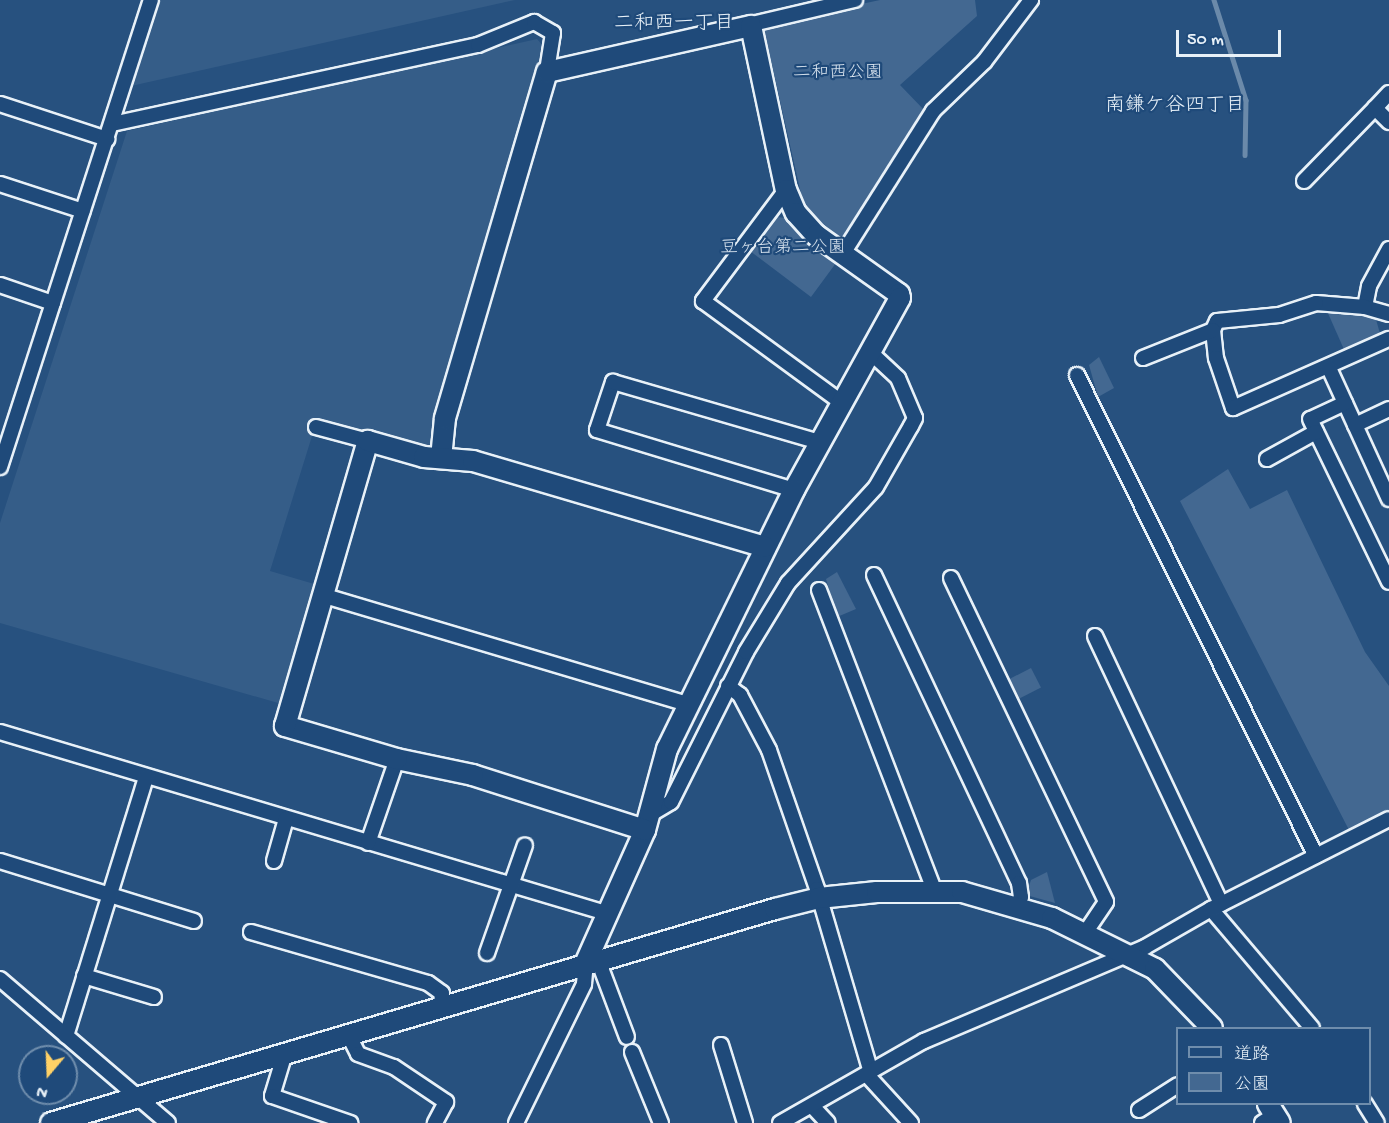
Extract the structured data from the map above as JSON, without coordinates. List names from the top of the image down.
{
  "districts": ["二和西一丁目", "南鎌ケ谷四丁目"],
  "parks": ["二和西公園", "豆ヶ台第二公園"],
  "legend": ["道路", "公園"],
  "scale_bar": "50 m",
  "north": "bottom"
}
